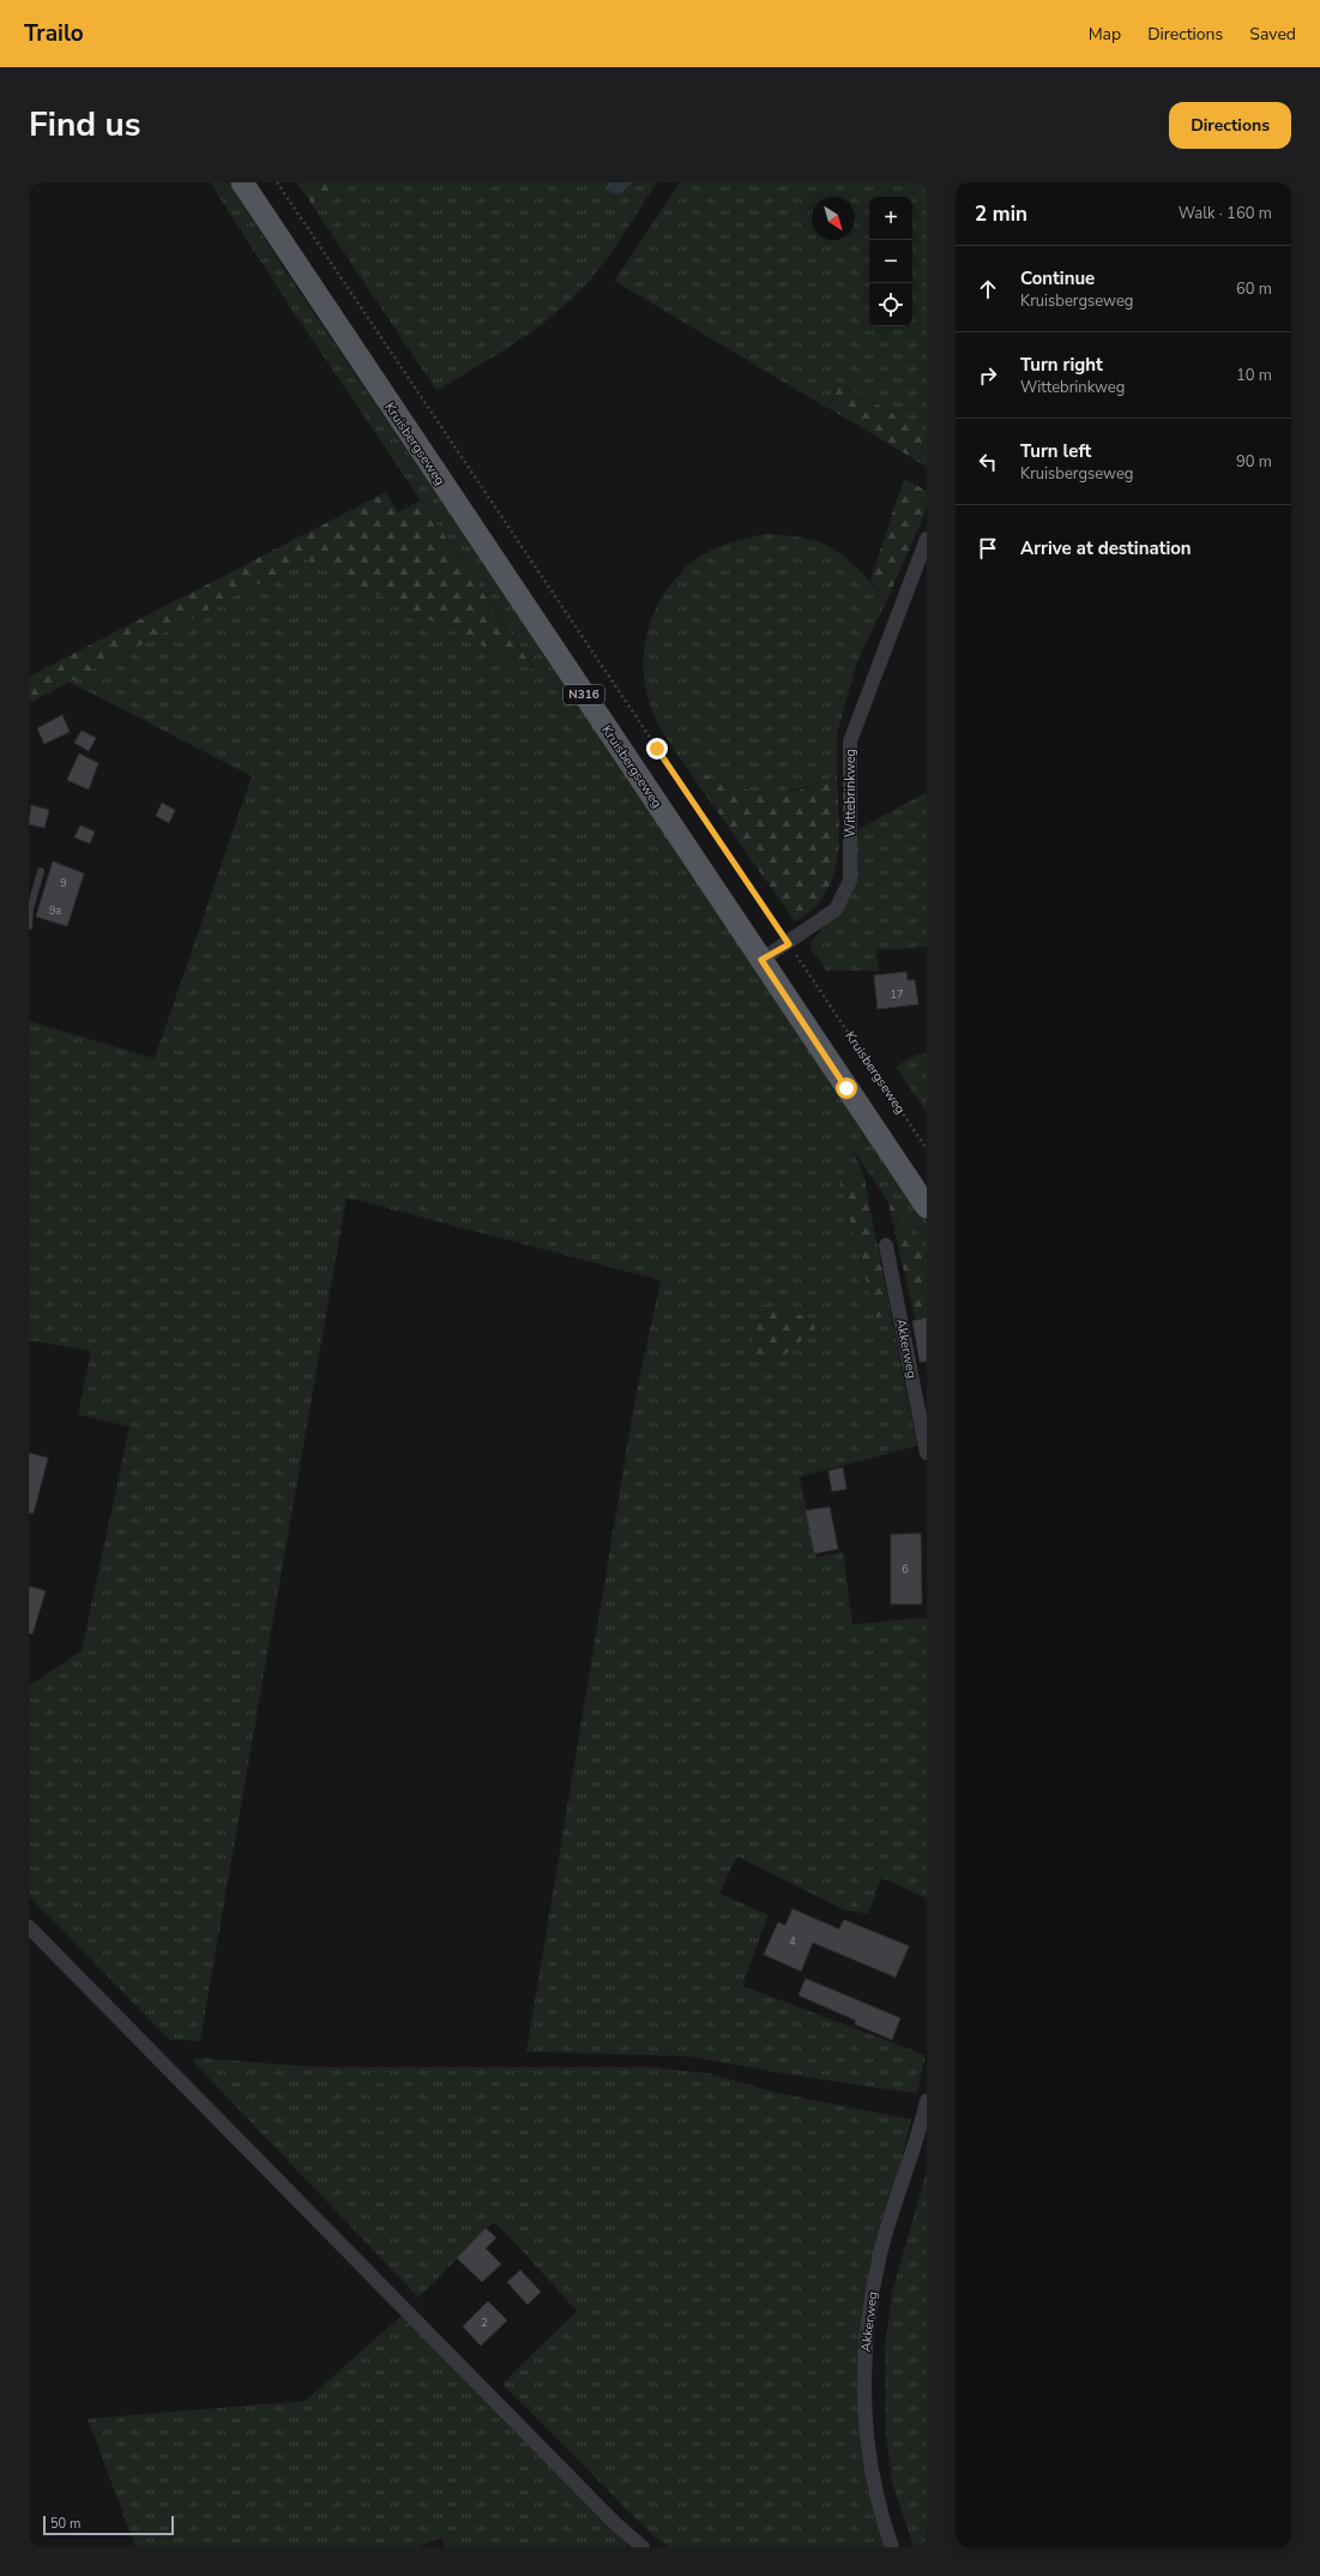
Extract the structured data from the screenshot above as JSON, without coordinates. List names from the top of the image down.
{
  "streets": {
    "main road": ["Kruisbergseweg", "N316"],
    "street": ["Wittebrinkweg", "Akkerweg"]
  },
  "crossings": [
    ["Kruisbergseweg", "Wittebrinkweg"]
  ],
  "house_numbers": [
    "9",
    "9a",
    "17",
    "6",
    "4",
    "2"
  ],
  "scale_bar": "50 m",
  "north": "bottom right",
  "page": {
    "header": "Trailo",
    "nav": ["Map", "Directions", "Saved"],
    "title": "Find us",
    "buttons": "Directions",
    "heading": ["2 min", "Walk · 160 m"],
    "map_buttons": ["+", "−"],
    "list": [
      ["Continue", "Kruisbergseweg", "60 m"],
      ["Turn right", "Wittebrinkweg", "10 m"],
      ["Turn left", "Kruisbergseweg", "90 m"],
      "Arrive at destination"
    ],
    "scale": "50 m"
  }
}
